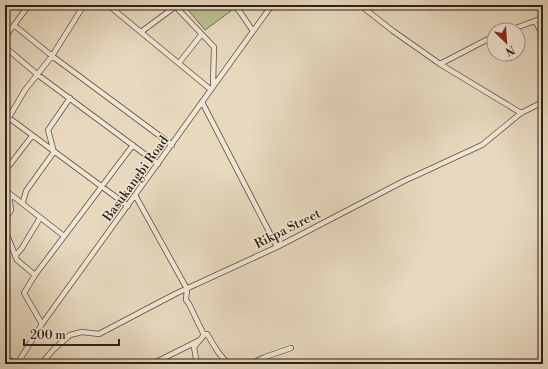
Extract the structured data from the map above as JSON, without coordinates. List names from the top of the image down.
{
  "streets": {
    "street": ["Basukangbi Road", "Rikpa Street"]
  },
  "scale_bar": "200 m",
  "north": "bottom right"
}
